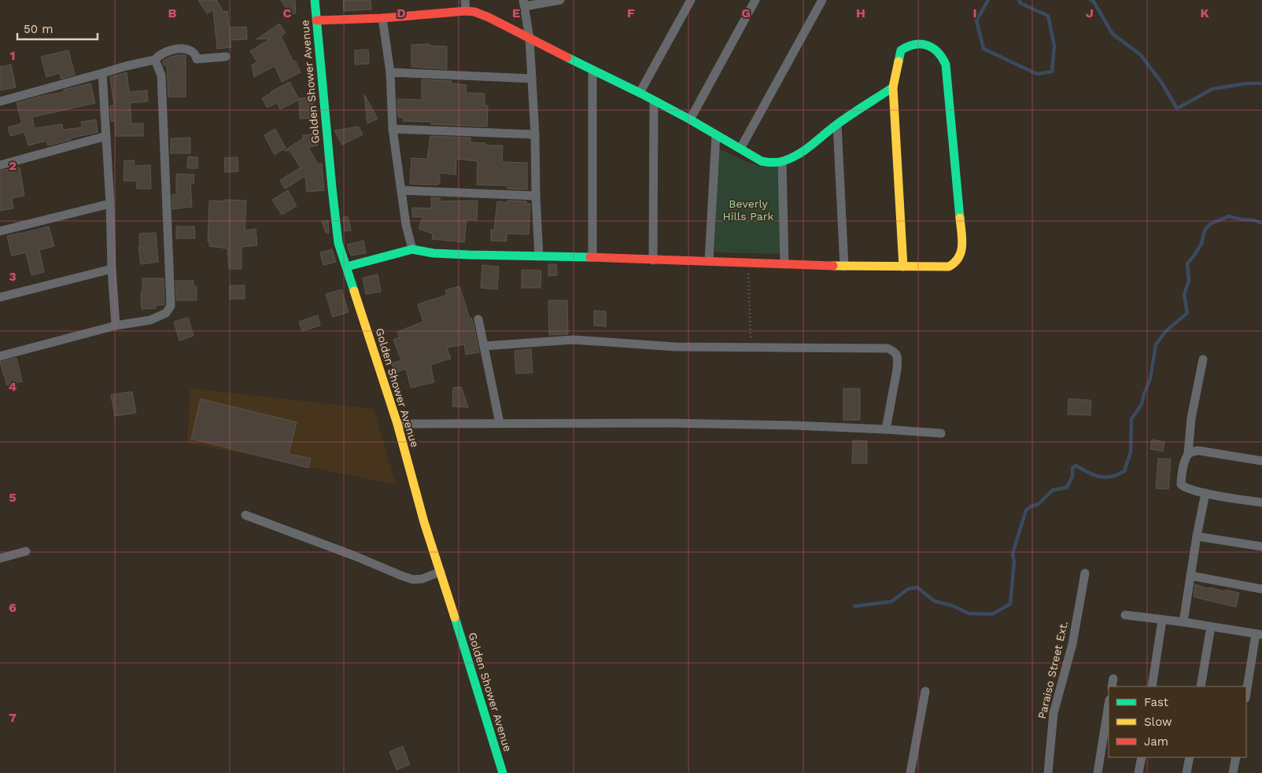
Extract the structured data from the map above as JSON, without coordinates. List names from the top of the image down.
{
  "streets": {
    "street": ["Golden Shower Avenue", "Paraiso Street Ext."]
  },
  "parks": ["Beverly Hills Park"],
  "legend": ["Fast", "Slow", "Jam"],
  "scale_bar": "50 m",
  "grid": {
    "columns": [
      "B",
      "C",
      "D",
      "E",
      "F",
      "G",
      "H",
      "I",
      "J",
      "K"
    ],
    "rows": [
      "1",
      "2",
      "3",
      "4",
      "5",
      "6",
      "7"
    ]
  }
}
